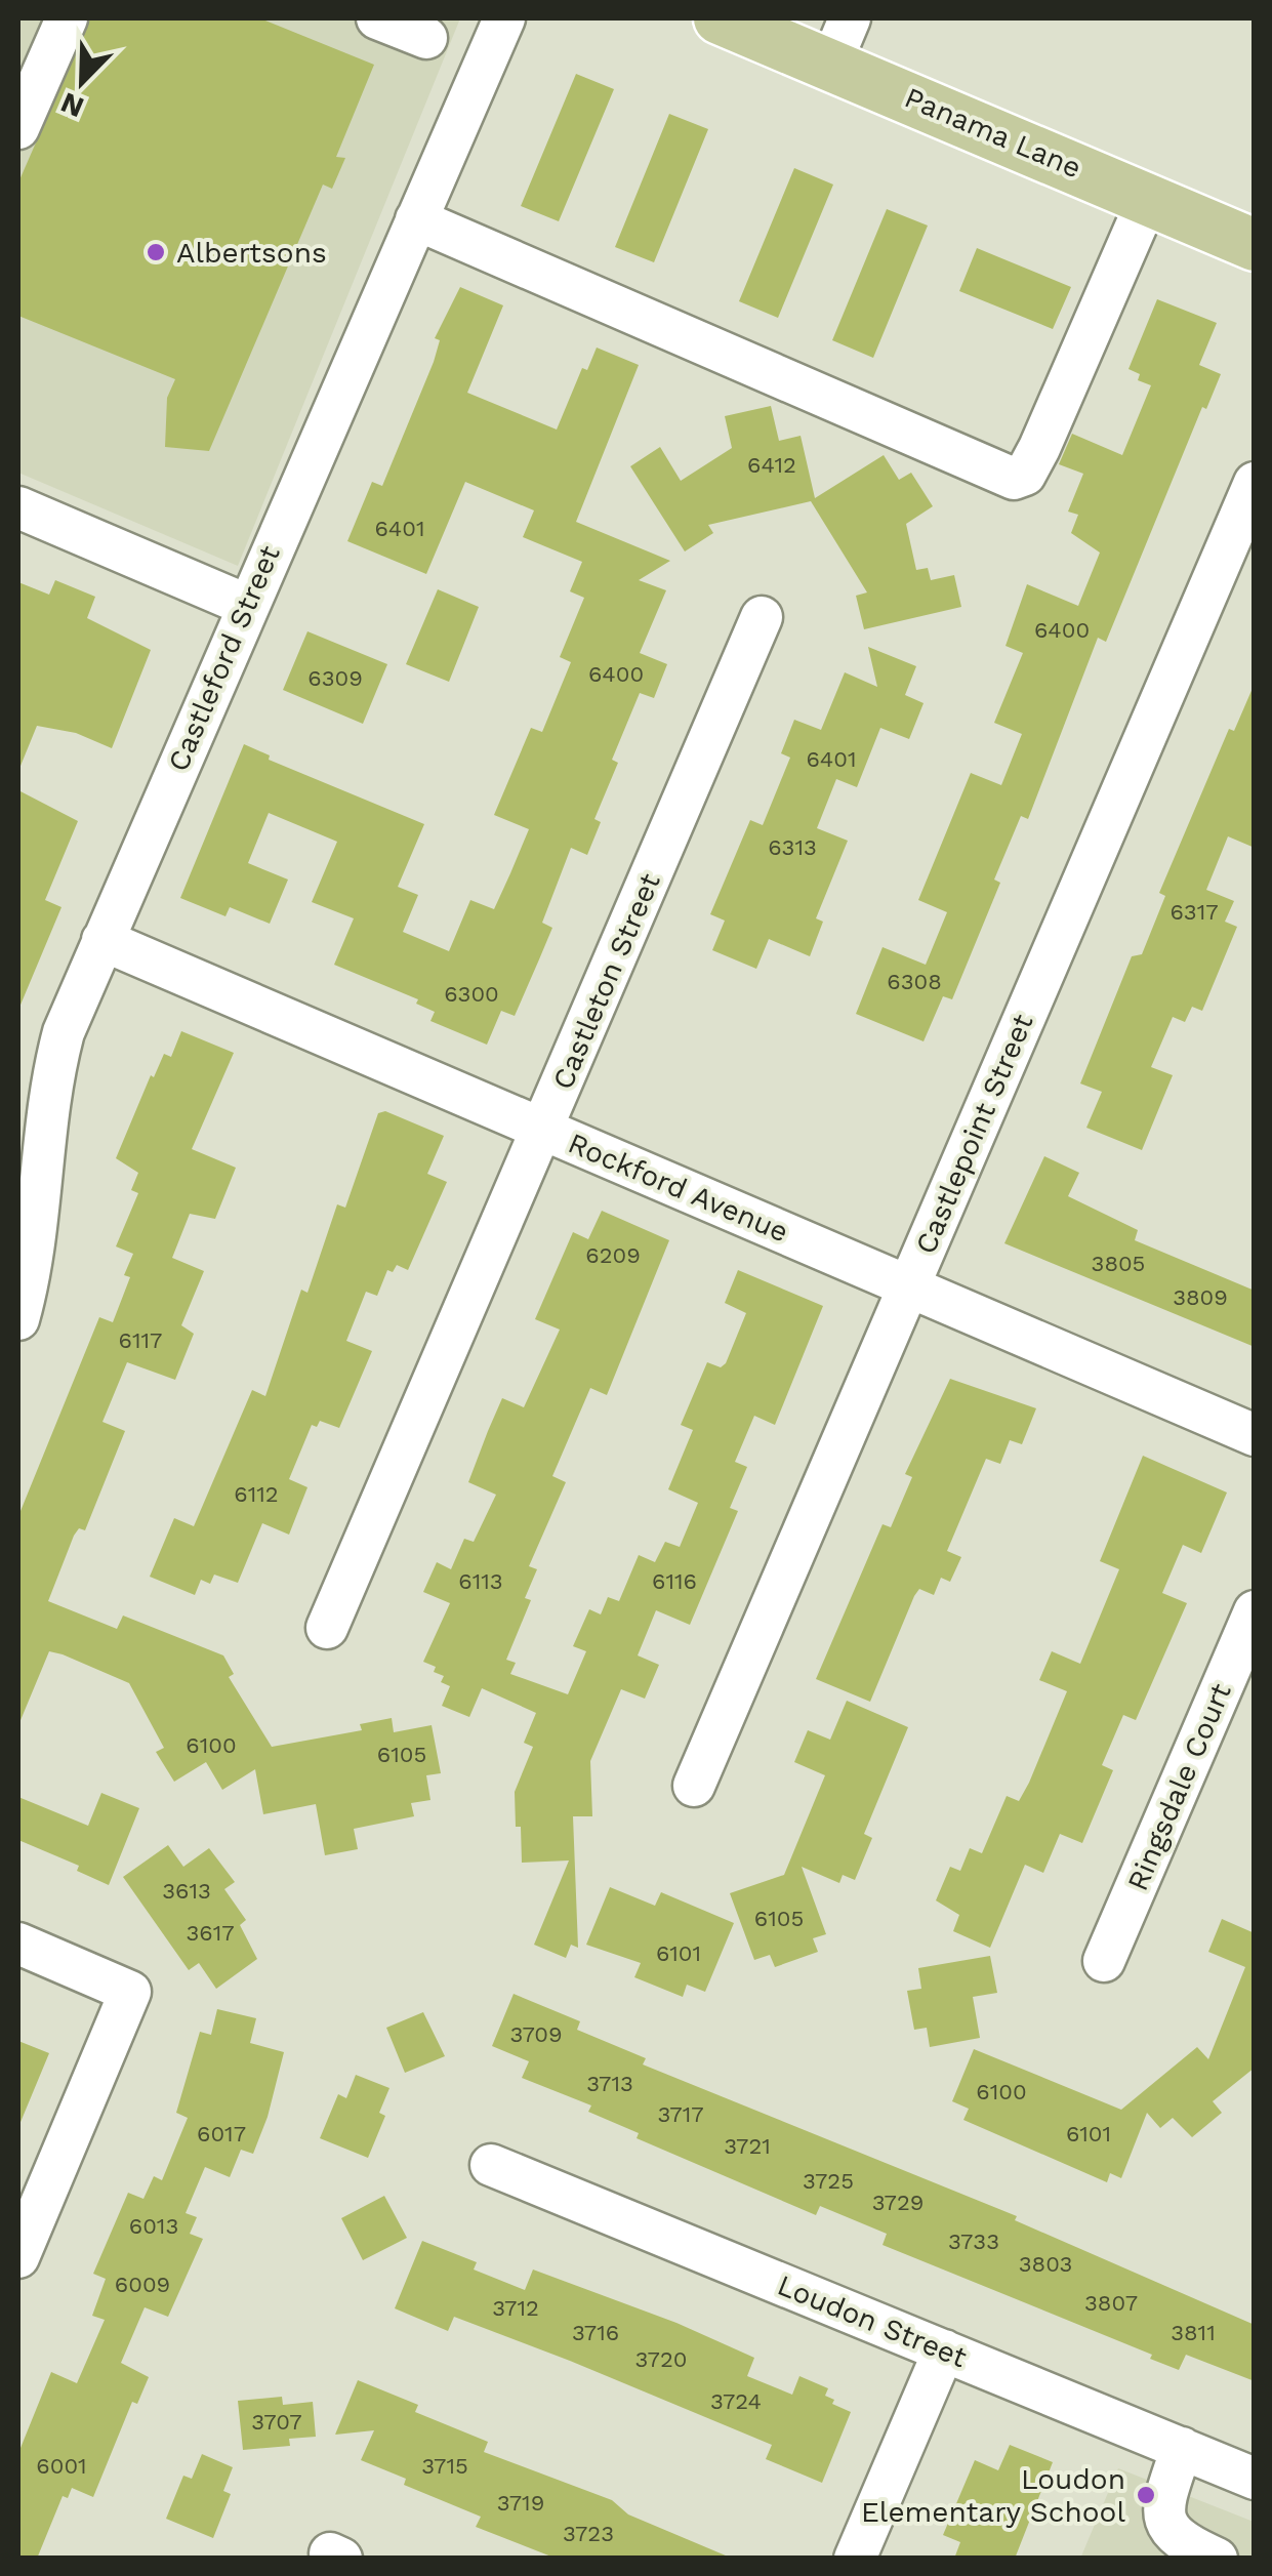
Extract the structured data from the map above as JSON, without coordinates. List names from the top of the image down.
{
  "streets": {
    "main road": ["Panama Lane"],
    "street": [
      "Castleford Street",
      "Castleton Street",
      "Castlepoint Street",
      "Rockford Avenue",
      "Ringsdale Court",
      "Loudon Street"
    ]
  },
  "crossings": [
    ["Castleford Street", "Rockford Avenue"],
    ["Castleton Street", "Rockford Avenue"],
    ["Castlepoint Street", "Rockford Avenue"]
  ],
  "places": ["Albertsons", "Loudon Elementary School"],
  "house_numbers": [
    "6412",
    "6401",
    "6400",
    "6400",
    "6309",
    "6401",
    "6313",
    "6317",
    "6308",
    "6300",
    "6209",
    "3805",
    "3809",
    "6117",
    "6112",
    "6113",
    "6116",
    "6100",
    "6105",
    "3613",
    "6105",
    "3617",
    "6101",
    "3709",
    "3713",
    "6100",
    "3717",
    "6017",
    "6101",
    "3721",
    "3725",
    "3729",
    "6013",
    "3733",
    "3803",
    "6009",
    "3807",
    "3712",
    "3716",
    "3811",
    "3720",
    "3724",
    "3707",
    "6001",
    "3715",
    "3719",
    "3723"
  ],
  "north": "bottom left"
}
